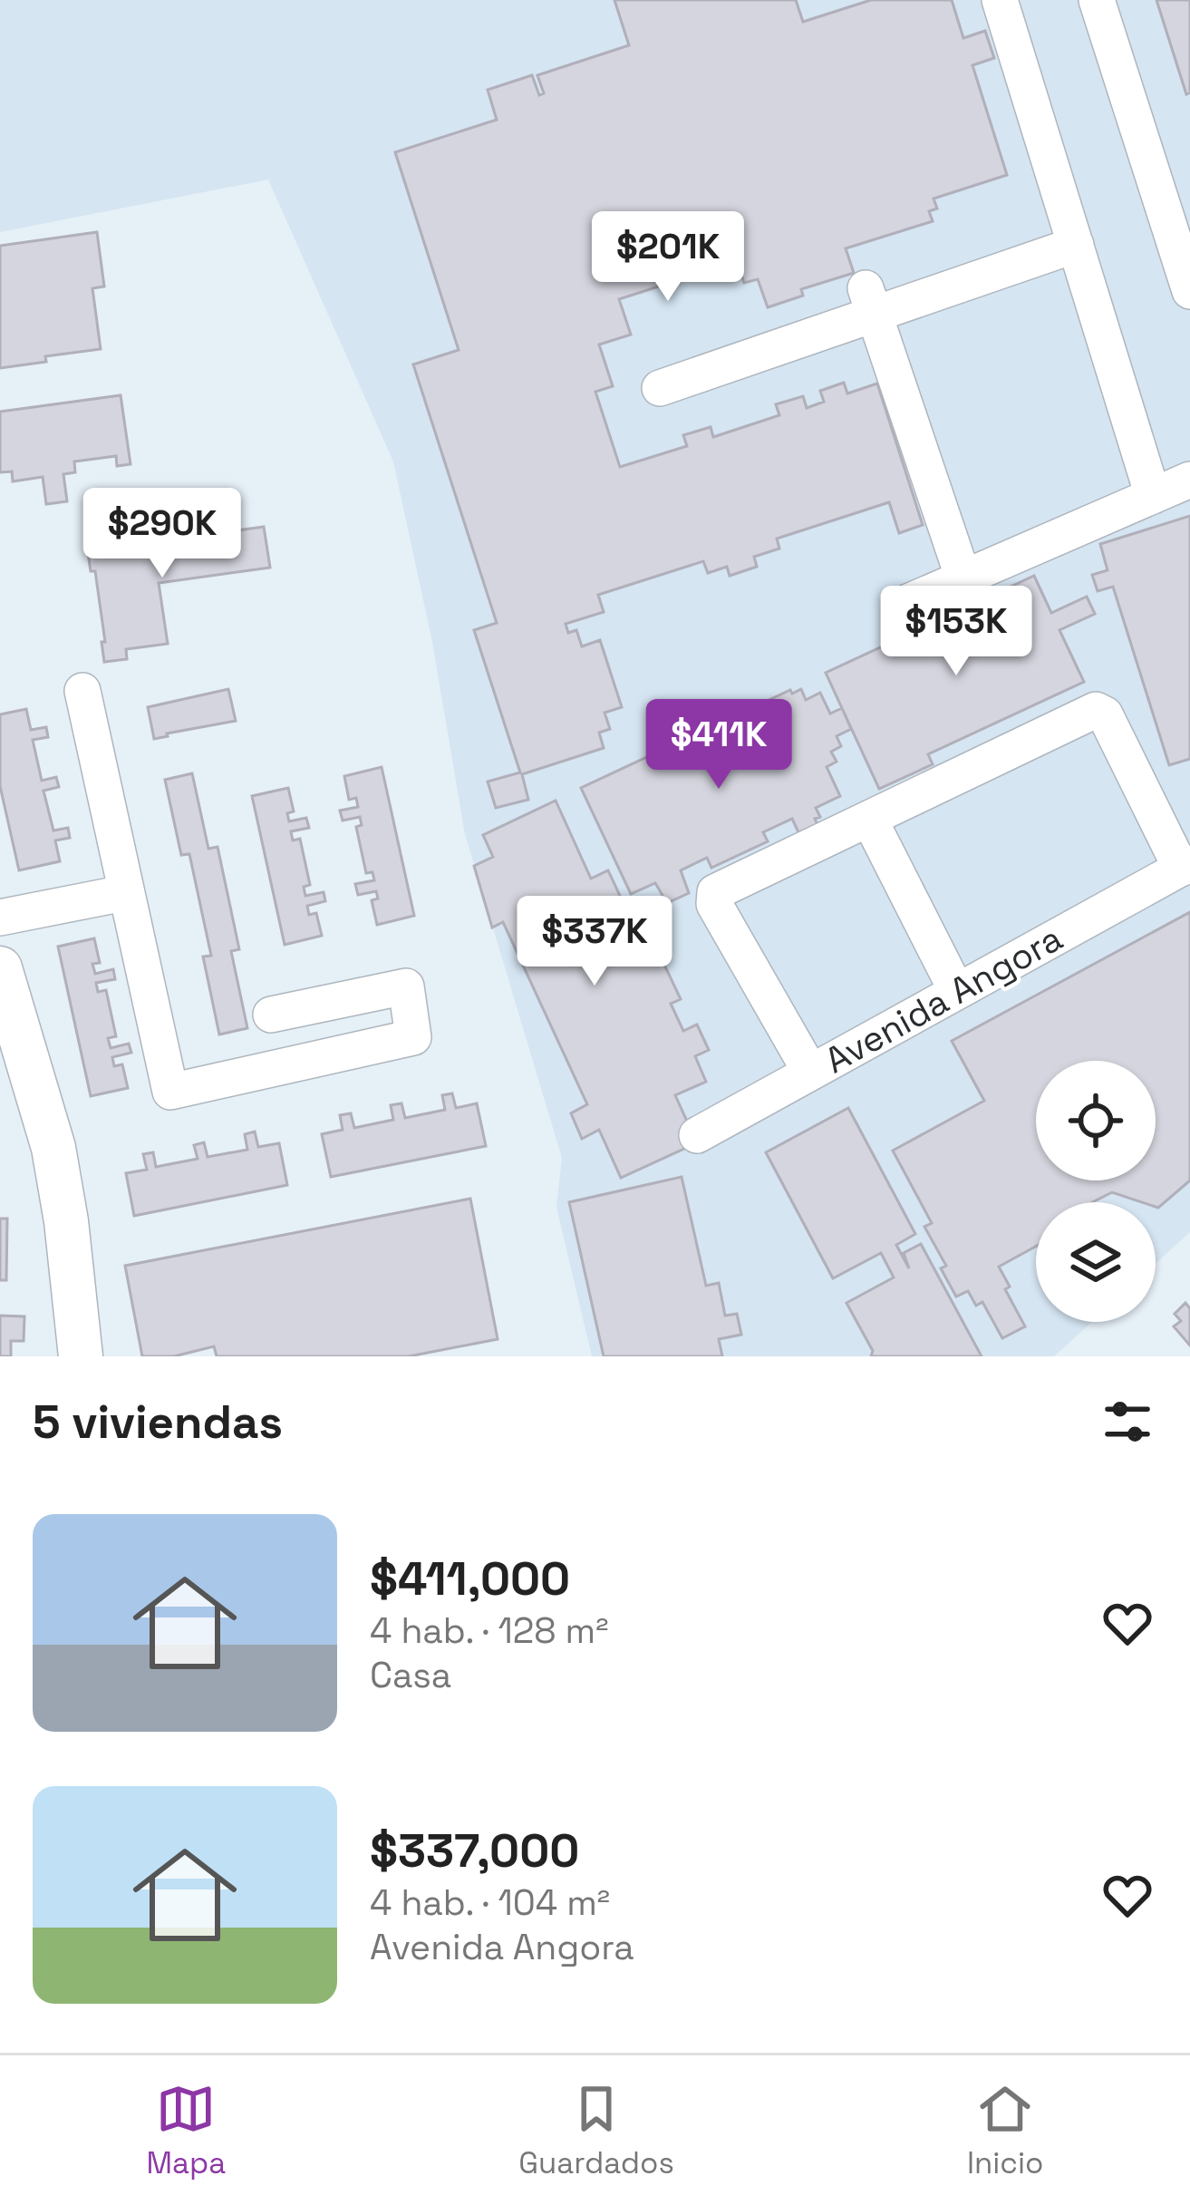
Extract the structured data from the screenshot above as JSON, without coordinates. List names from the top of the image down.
{
  "streets": {
    "street": ["Avenida Angora"]
  },
  "page": {
    "price": [
      "$201K",
      "$290K",
      "$153K",
      "$411K",
      "$337K"
    ],
    "heading": "5 viviendas",
    "list": [
      {
        "name": "$411,000",
        "note": "4 hab. · 128 m² · Casa"
      },
      {
        "name": "$337,000",
        "note": "4 hab. · 104 m² · Avenida Angora"
      }
    ],
    "tabs": ["Mapa", "Guardados", "Inicio"]
  }
}
